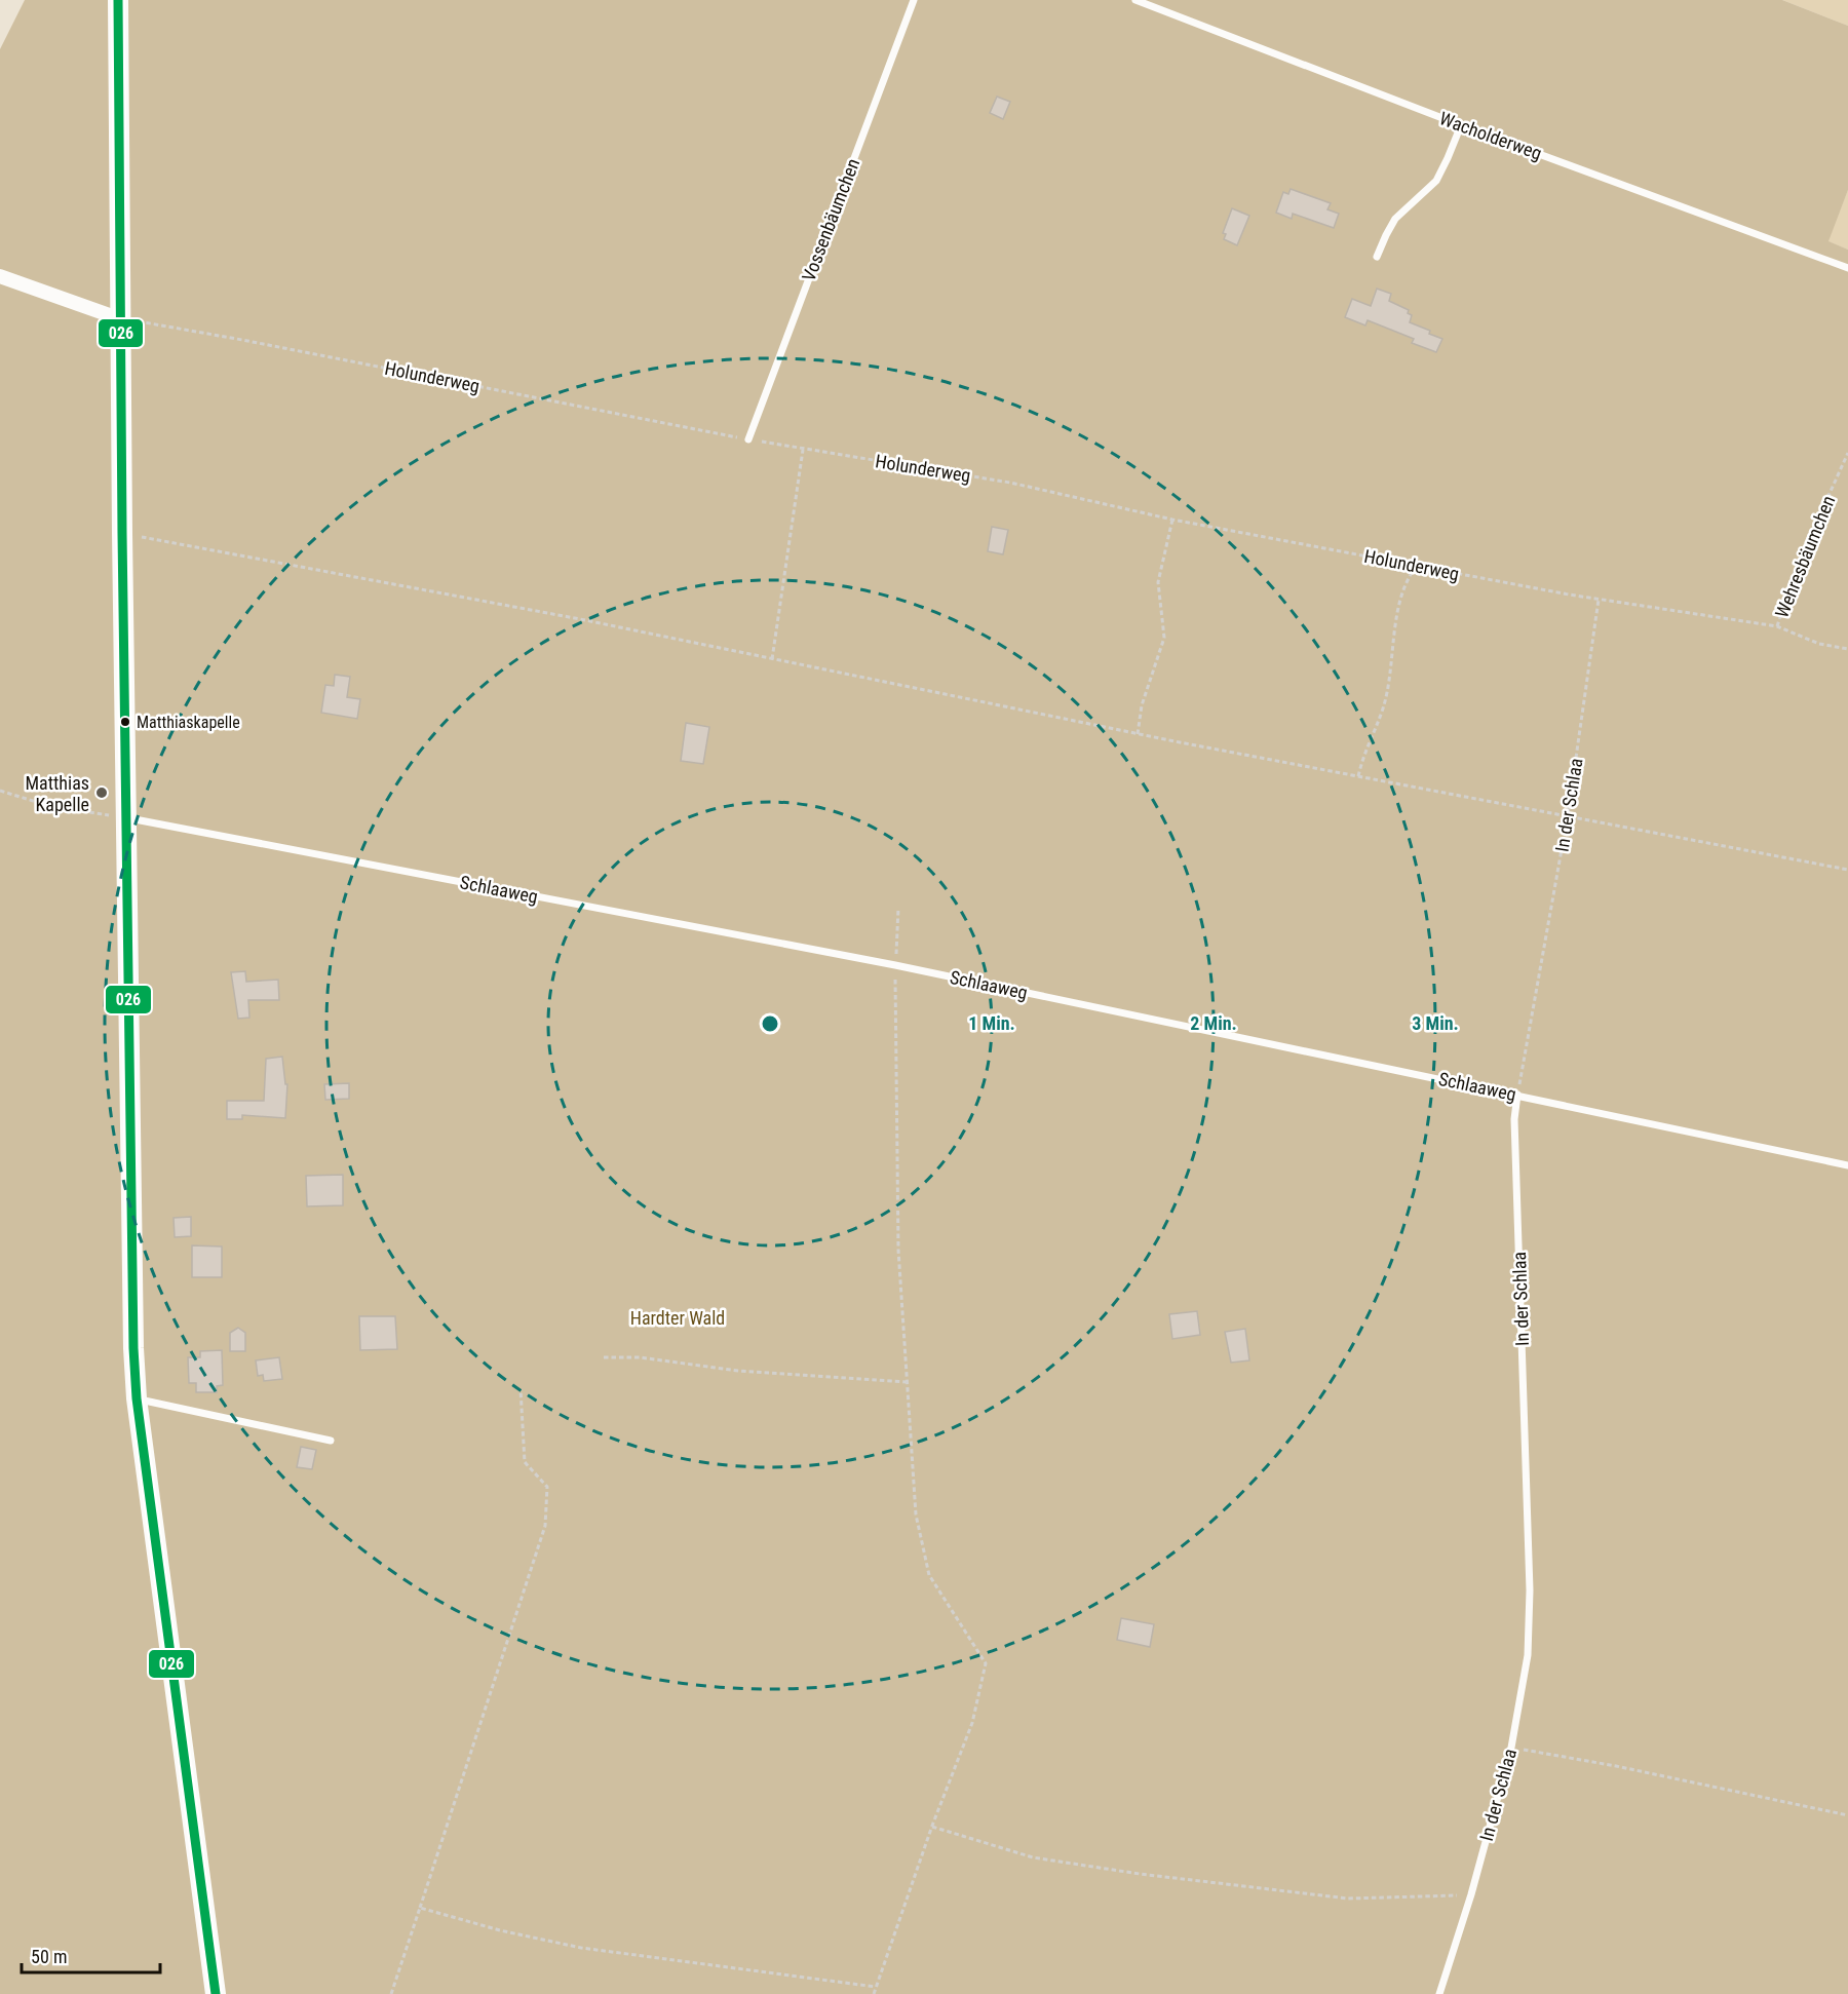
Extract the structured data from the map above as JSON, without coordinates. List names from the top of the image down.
{
  "streets": {
    "lane": [
      "Wacholderweg",
      "Vossenbäumchen",
      "In der Schlaa",
      "Schlaaweg"
    ],
    "path": ["Holunderweg", "Wehresbäumchen"]
  },
  "crossings": [
    ["Vossenbäumchen", "Holunderweg"],
    ["Holunderweg", "Wehresbäumchen"],
    ["Holunderweg", "In der Schlaa"],
    ["In der Schlaa", "Schlaaweg"]
  ],
  "parks": ["Hardter Wald"],
  "places": ["Matthiaskapelle", "Matthias Kapelle"],
  "lines": ["transit line 026"],
  "scale_bar": "50 m",
  "rings": ["1 Min.", "2 Min.", "3 Min."]
}
